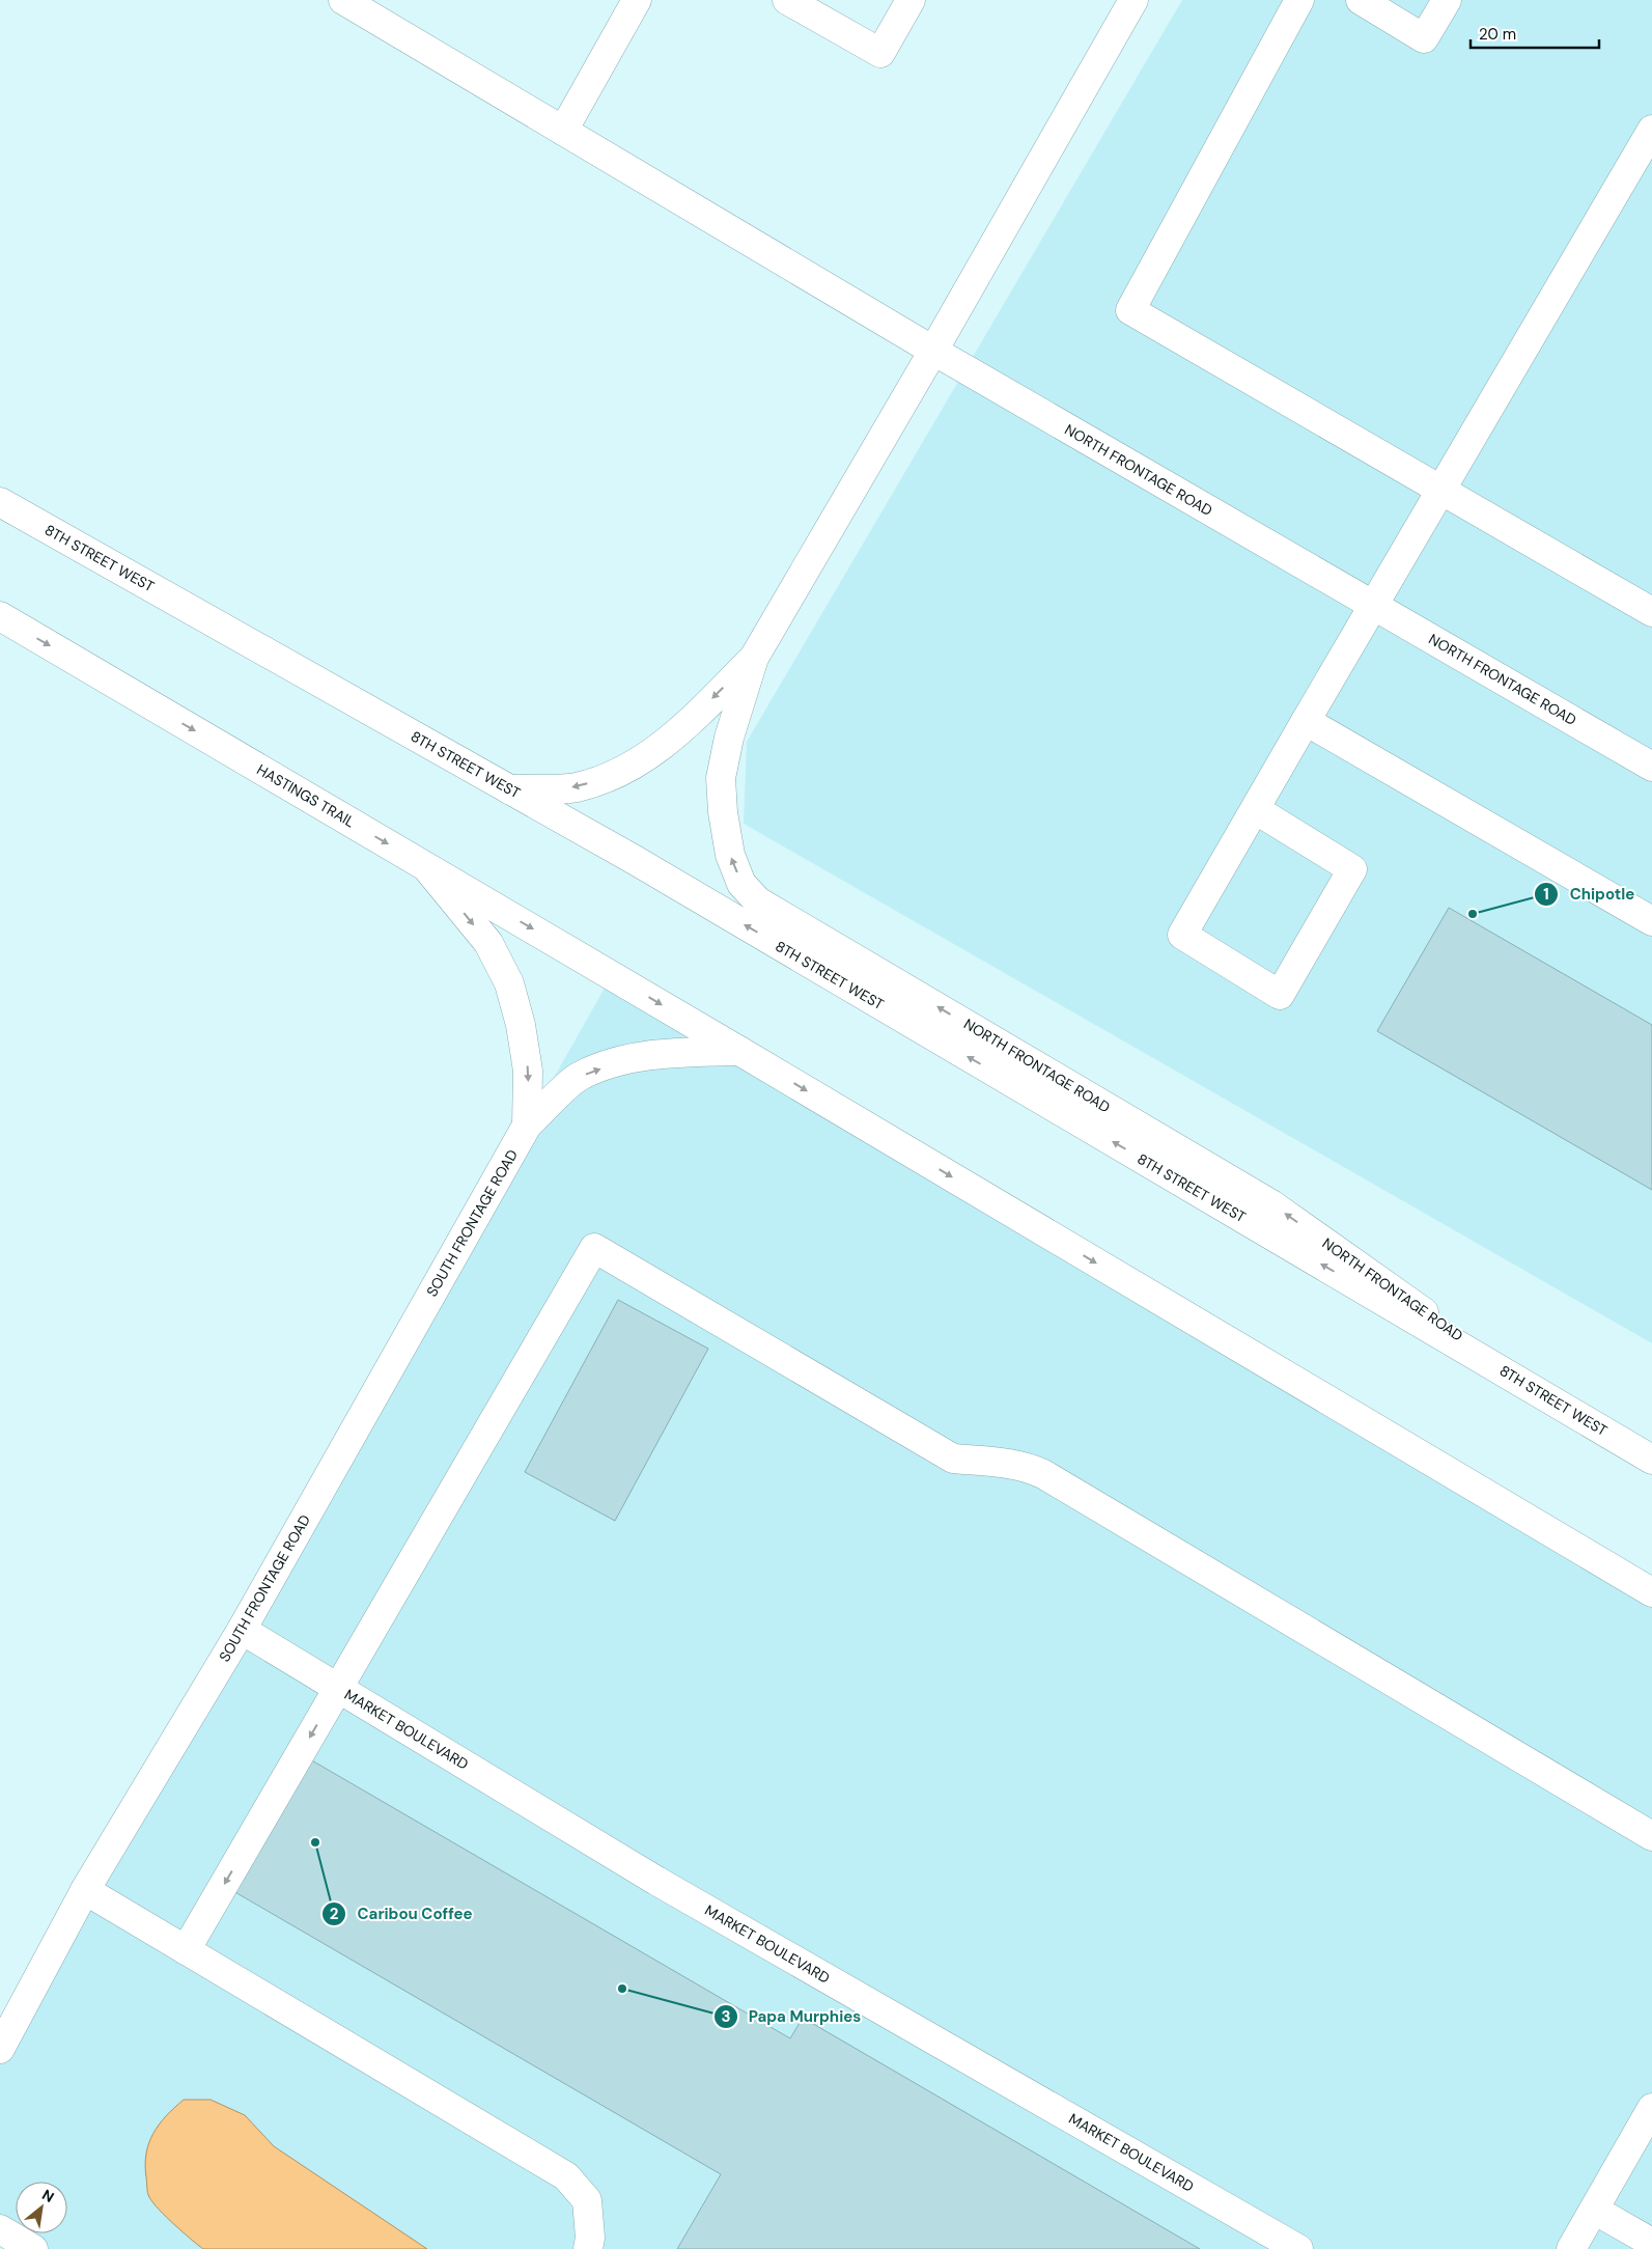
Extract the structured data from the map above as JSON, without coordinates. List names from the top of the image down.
{
  "streets": {
    "main road": [
      "NORTH FRONTAGE ROAD",
      "8TH STREET WEST",
      "HASTINGS TRAIL",
      "SOUTH FRONTAGE ROAD",
      "MARKET BOULEVARD"
    ]
  },
  "crossings": [
    ["NORTH FRONTAGE ROAD", "8TH STREET WEST"],
    ["HASTINGS TRAIL", "SOUTH FRONTAGE ROAD"],
    ["SOUTH FRONTAGE ROAD", "MARKET BOULEVARD"]
  ],
  "one_way": ["HASTINGS TRAIL"],
  "places": ["Chipotle", "Caribou Coffee", "Papa Murphies"],
  "scale_bar": "20 m",
  "north": "top right"
}
